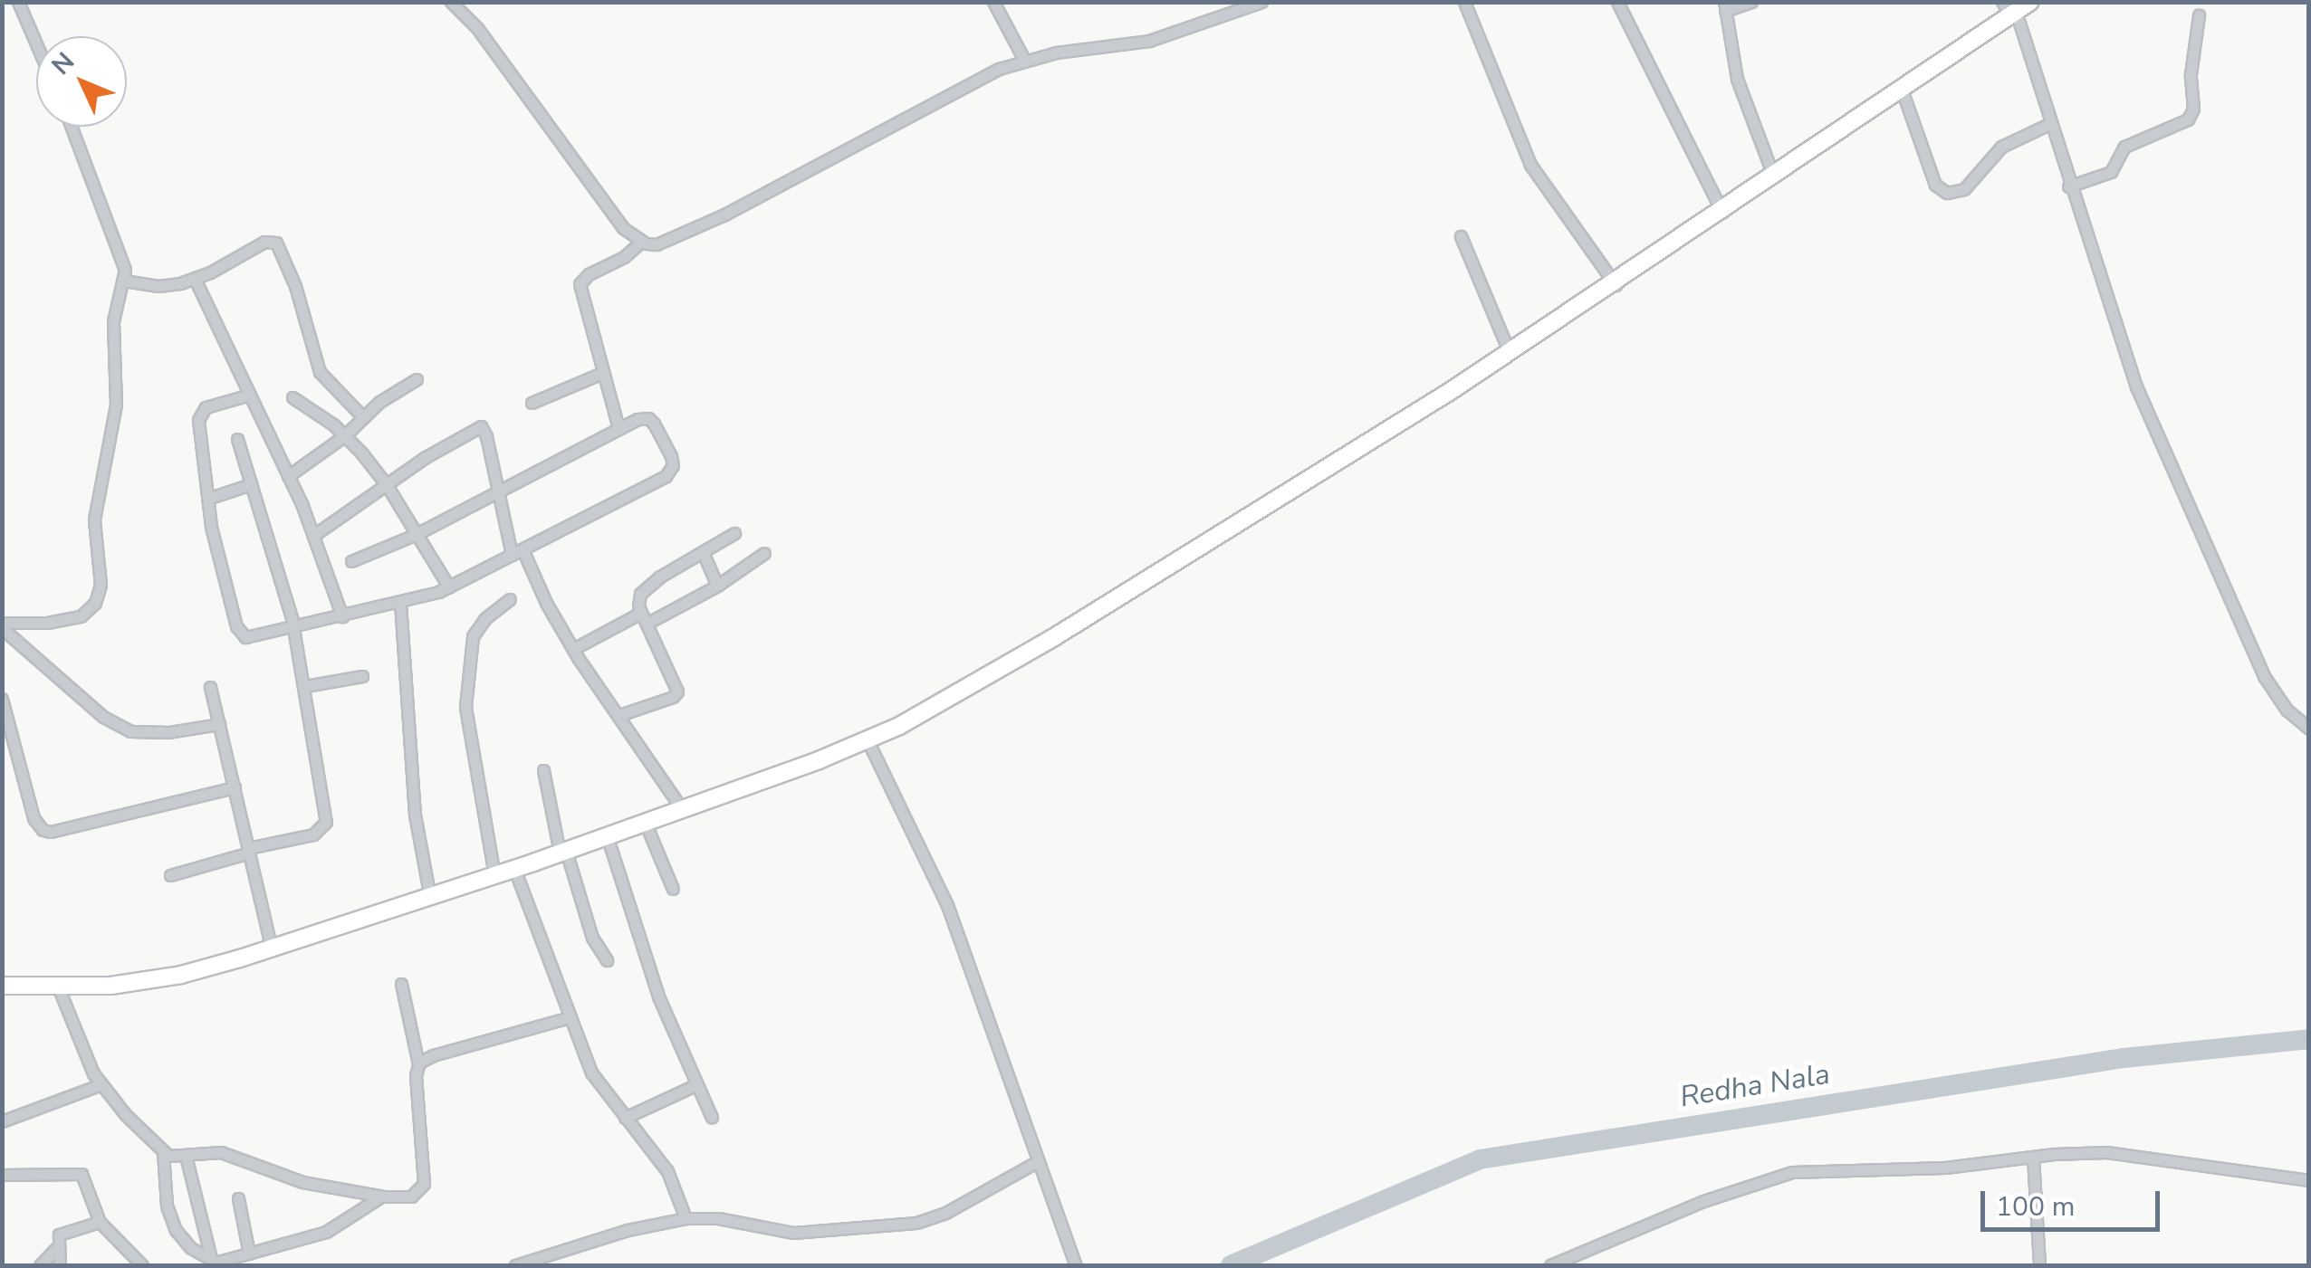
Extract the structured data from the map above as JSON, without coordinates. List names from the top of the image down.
{
  "water": ["Redha Nala"],
  "scale_bar": "100 m",
  "north": "top left"
}
